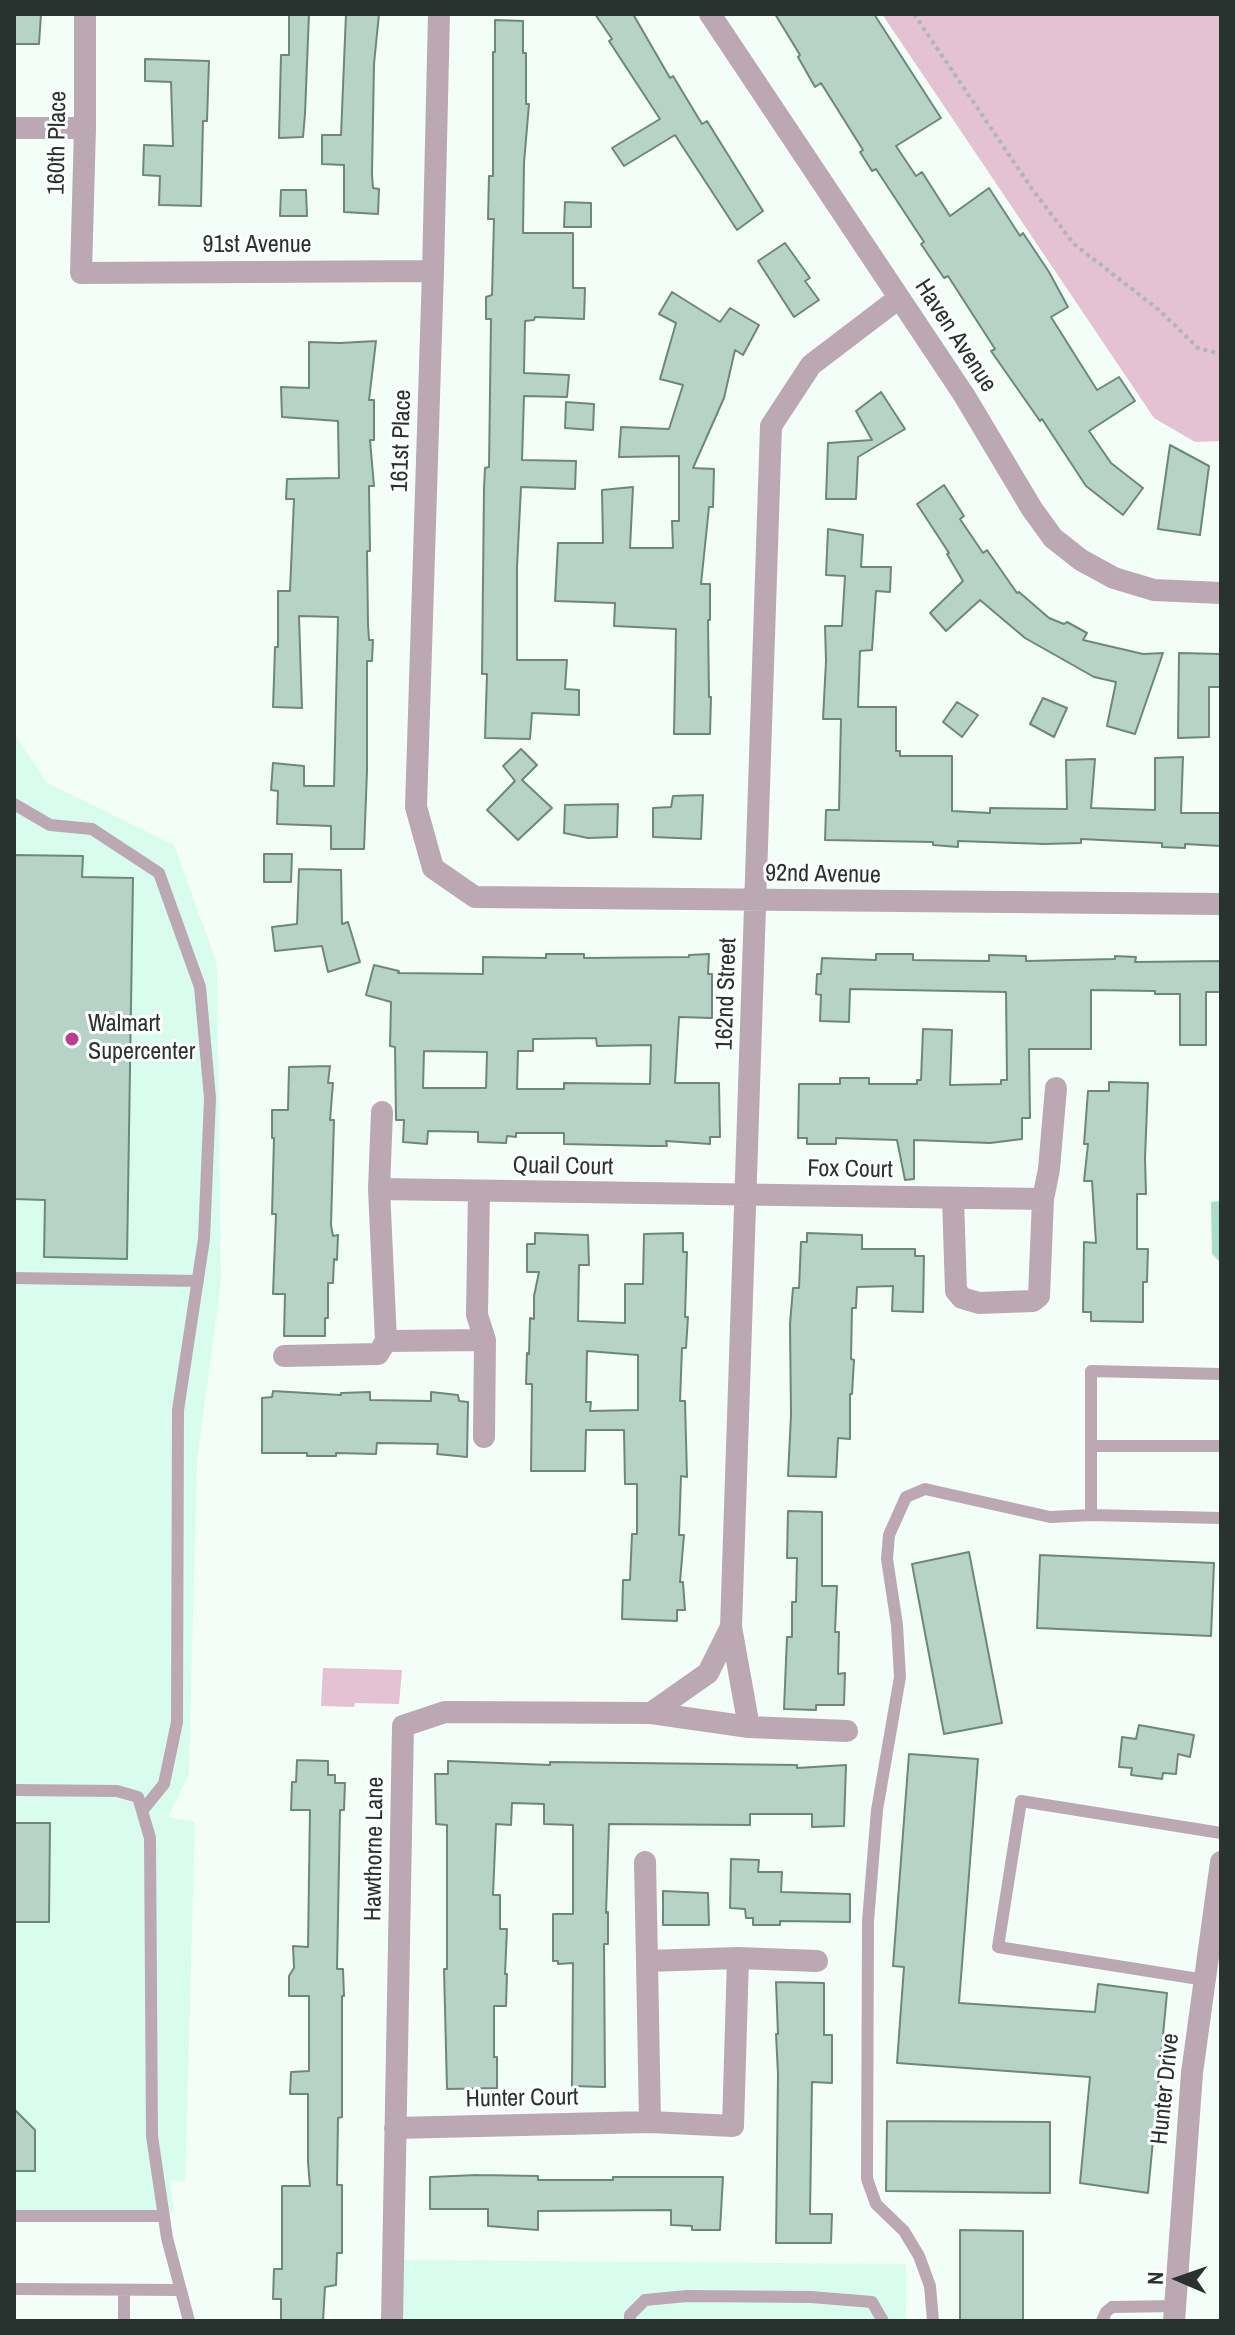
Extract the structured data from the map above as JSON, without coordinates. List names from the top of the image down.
{
  "streets": {
    "street": [
      "160th Place",
      "91st Avenue",
      "Haven Avenue",
      "161st Place",
      "92nd Avenue",
      "162nd Street",
      "Quail Court",
      "Fox Court",
      "Hawthorne Lane",
      "Hunter Drive",
      "Hunter Court"
    ]
  },
  "crossings": [
    ["160th Place", "91st Avenue"],
    ["91st Avenue", "161st Place"],
    ["Haven Avenue", "162nd Street"],
    ["161st Place", "92nd Avenue"],
    ["92nd Avenue", "162nd Street"],
    ["162nd Street", "Quail Court"],
    ["162nd Street", "Fox Court"],
    ["162nd Street", "Hawthorne Lane"],
    ["Quail Court", "Fox Court"],
    ["Hawthorne Lane", "Hunter Court"]
  ],
  "places": ["Walmart Supercenter"],
  "north": "left"
}
